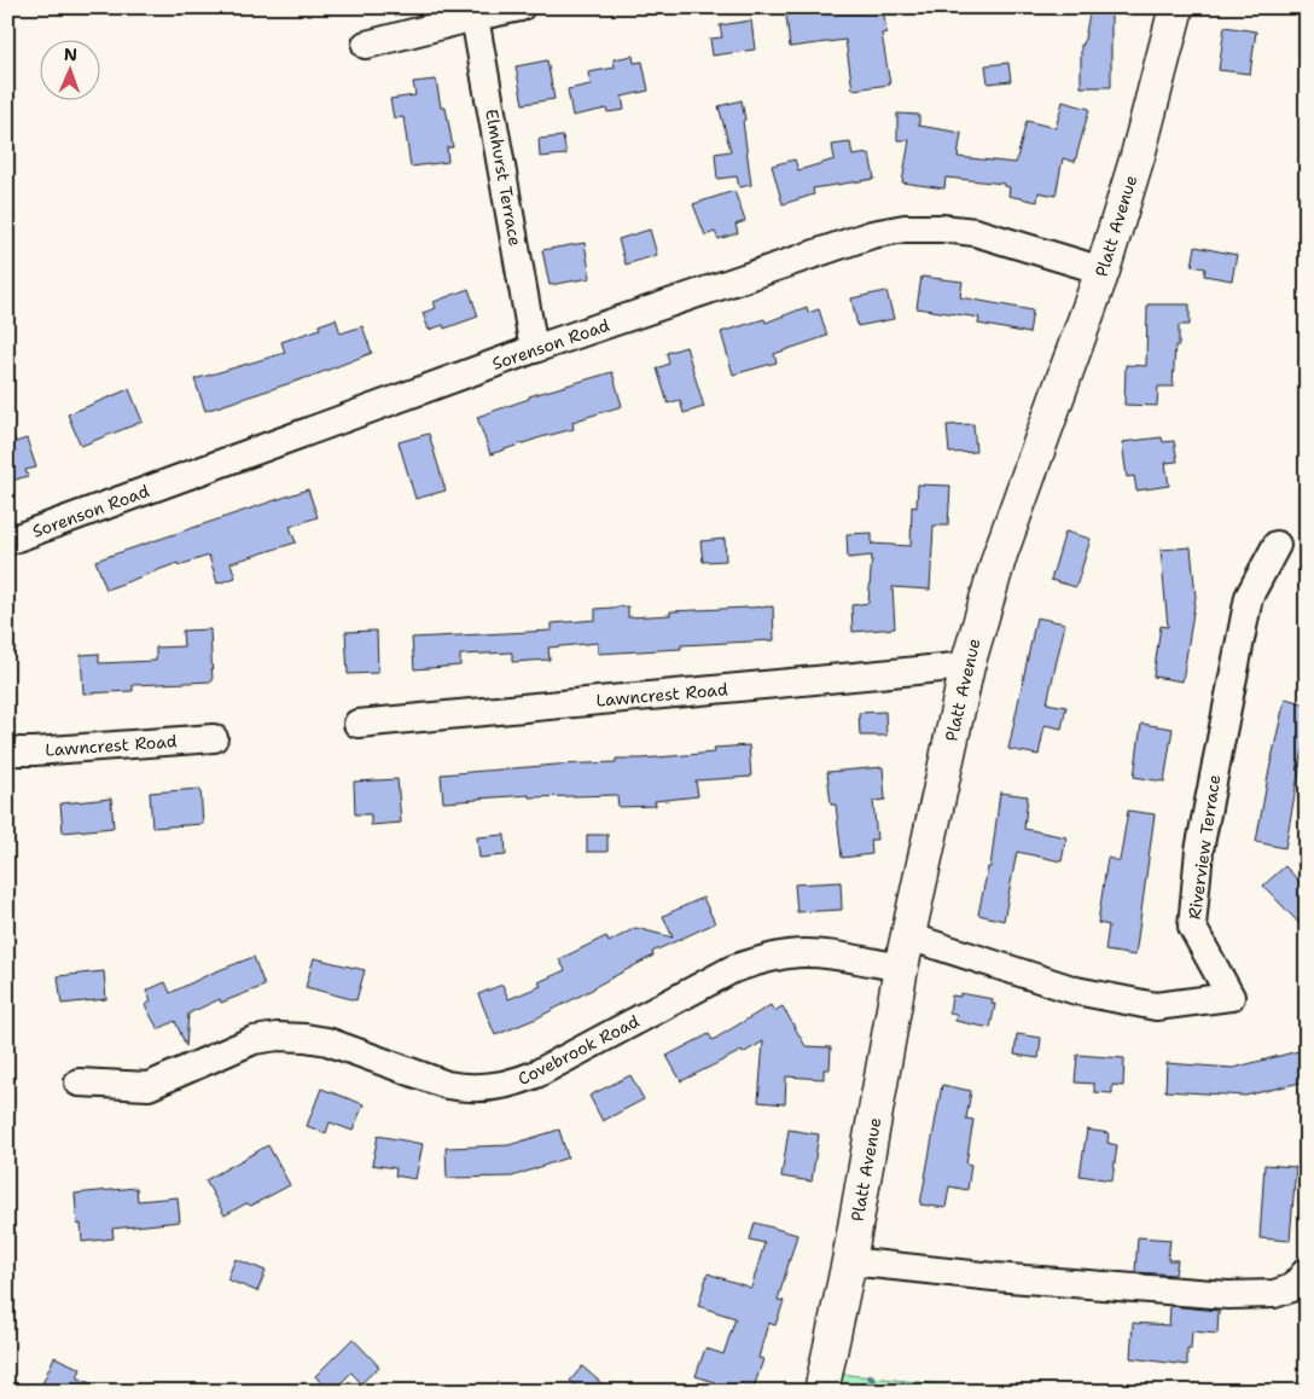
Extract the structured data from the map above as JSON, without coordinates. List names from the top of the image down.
{
  "streets": {
    "main road": ["Platt Avenue"],
    "street": [
      "Elmhurst Terrace",
      "Sorenson Road",
      "Lawncrest Road",
      "Riverview Terrace",
      "Covebrook Road"
    ]
  },
  "crossings": [
    ["Elmhurst Terrace", "Sorenson Road"],
    ["Platt Avenue", "Sorenson Road"],
    ["Platt Avenue", "Lawncrest Road"],
    ["Platt Avenue", "Riverview Terrace"],
    ["Platt Avenue", "Covebrook Road"],
    ["Riverview Terrace", "Covebrook Road"]
  ],
  "north": "top"
}
